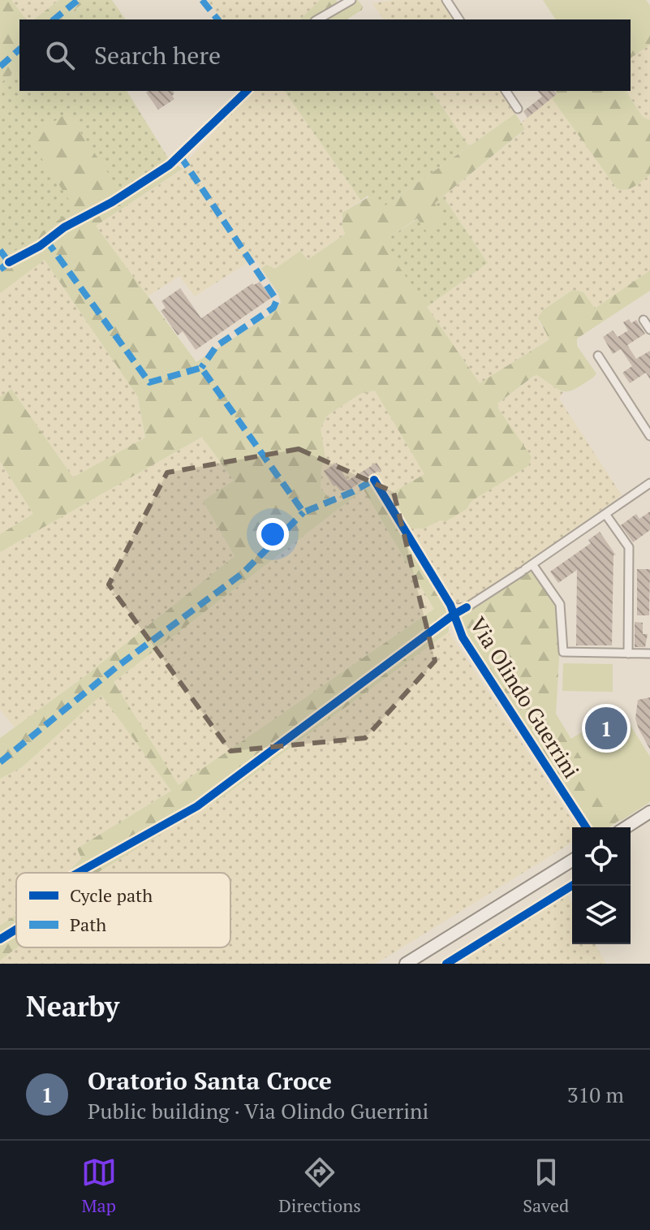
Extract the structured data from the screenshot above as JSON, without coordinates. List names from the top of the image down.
{
  "streets": {
    "street": ["Via Olindo Guerrini"]
  },
  "legend": ["Cycle path", "Path"],
  "page": {
    "search": "Search here",
    "pins": "1",
    "heading": "Nearby",
    "list": [
      {
        "mark": "1",
        "name": "Oratorio Santa Croce",
        "note": "Public building · Via Olindo Guerrini",
        "value": "310 m"
      }
    ],
    "nav": ["Map", "Directions", "Saved"]
  }
}
